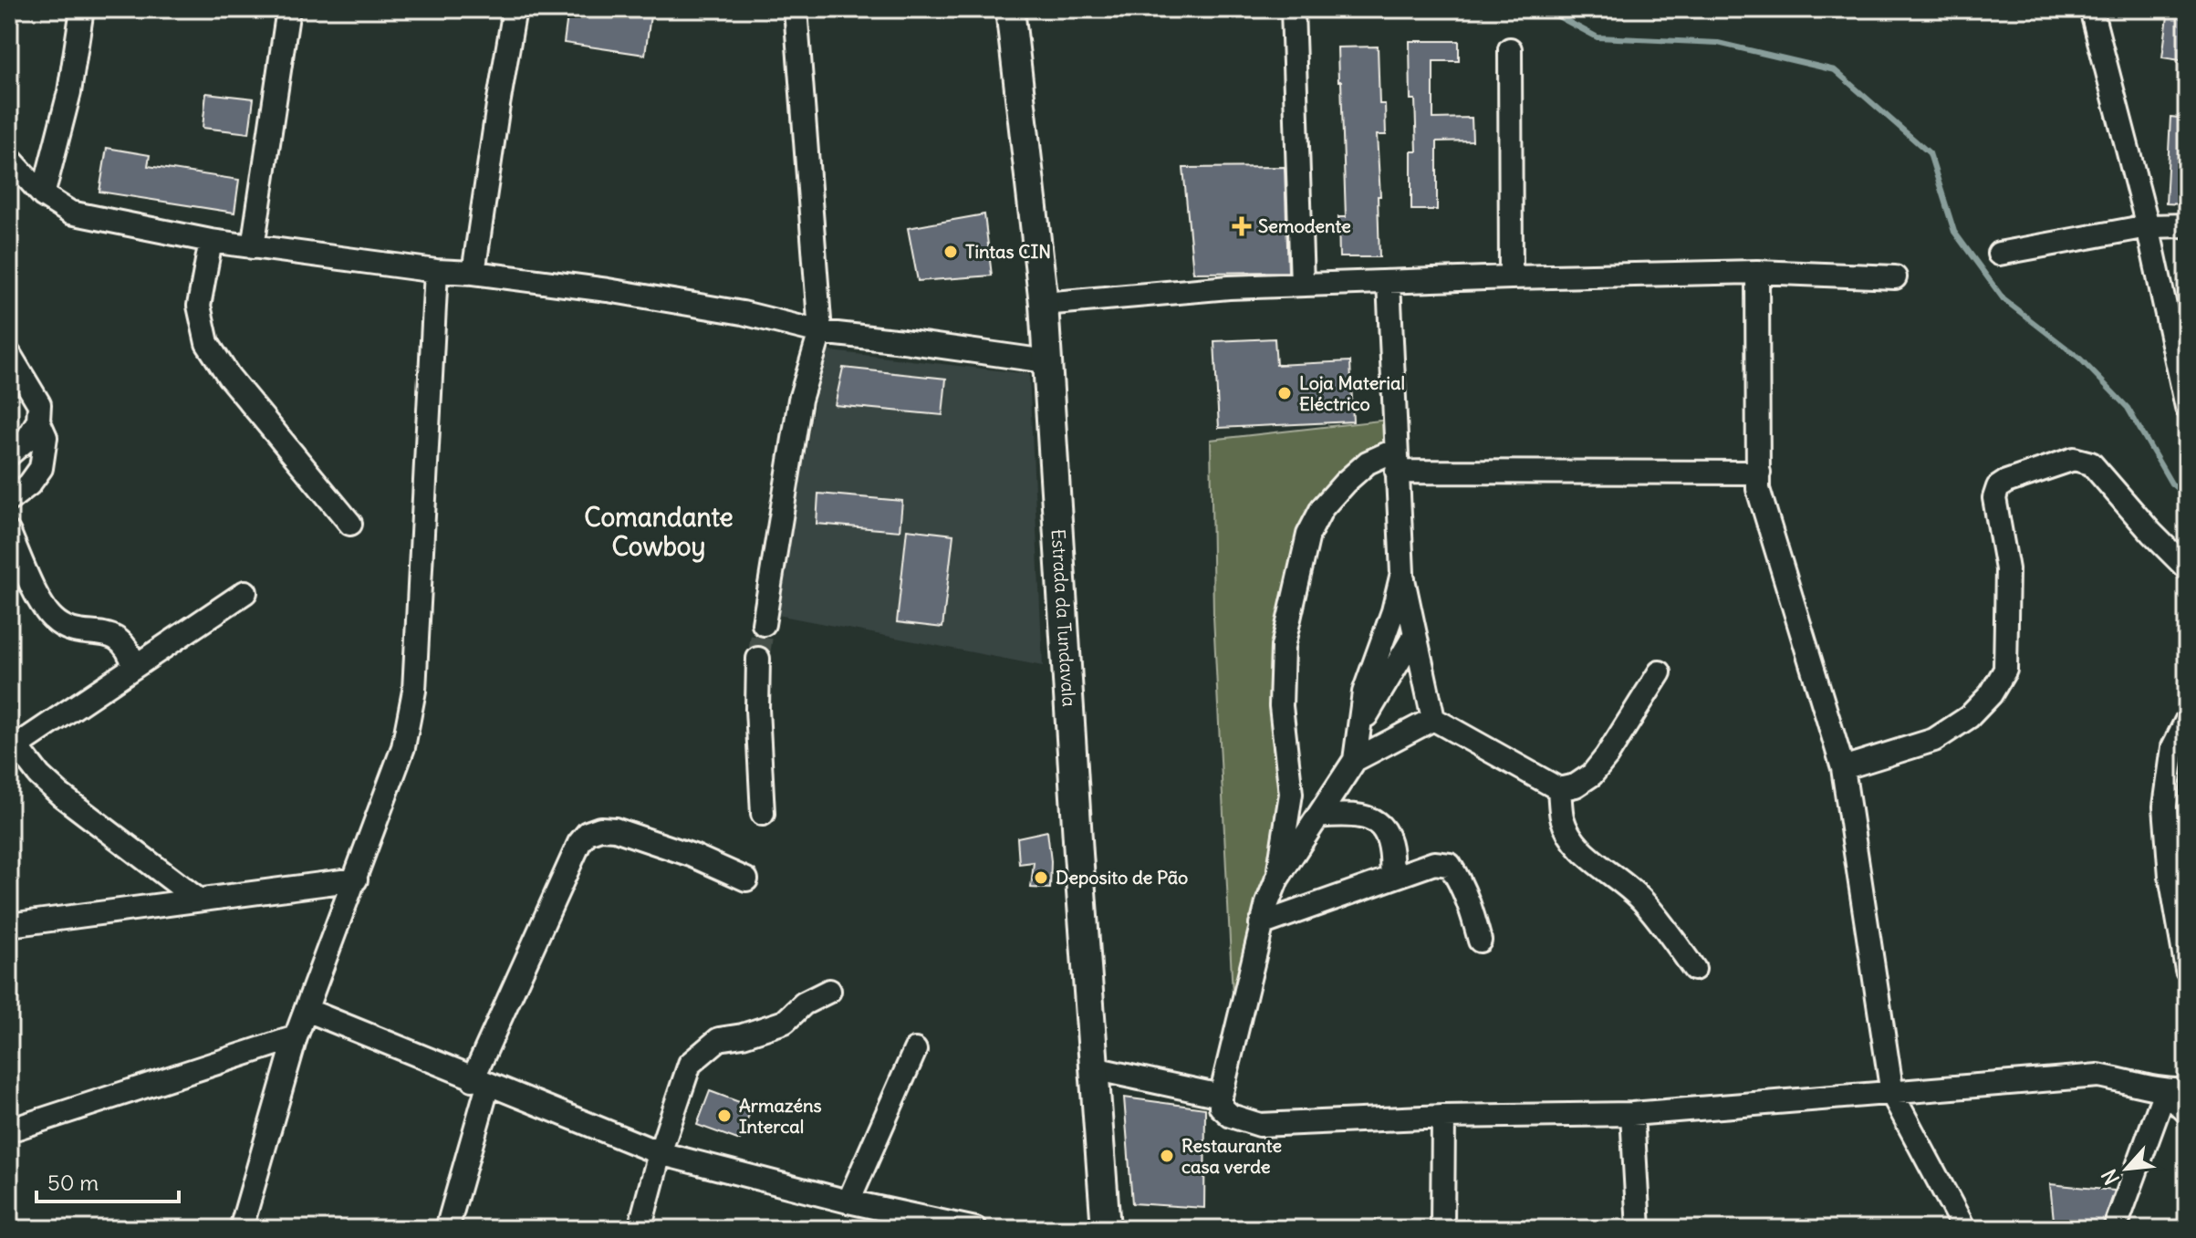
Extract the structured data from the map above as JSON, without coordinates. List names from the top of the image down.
{
  "streets": {
    "main road": ["Estrada da Tundavala"]
  },
  "districts": ["Comandante Cowboy"],
  "places": {
    "health": ["Semodente"],
    "other": [
      "Tintas CIN",
      "Loja Material Eléctrico",
      "Deposito de Pão",
      "Armazéns Intercal",
      "Restaurante casa verde"
    ]
  },
  "scale_bar": "50 m",
  "north": "bottom left"
}
